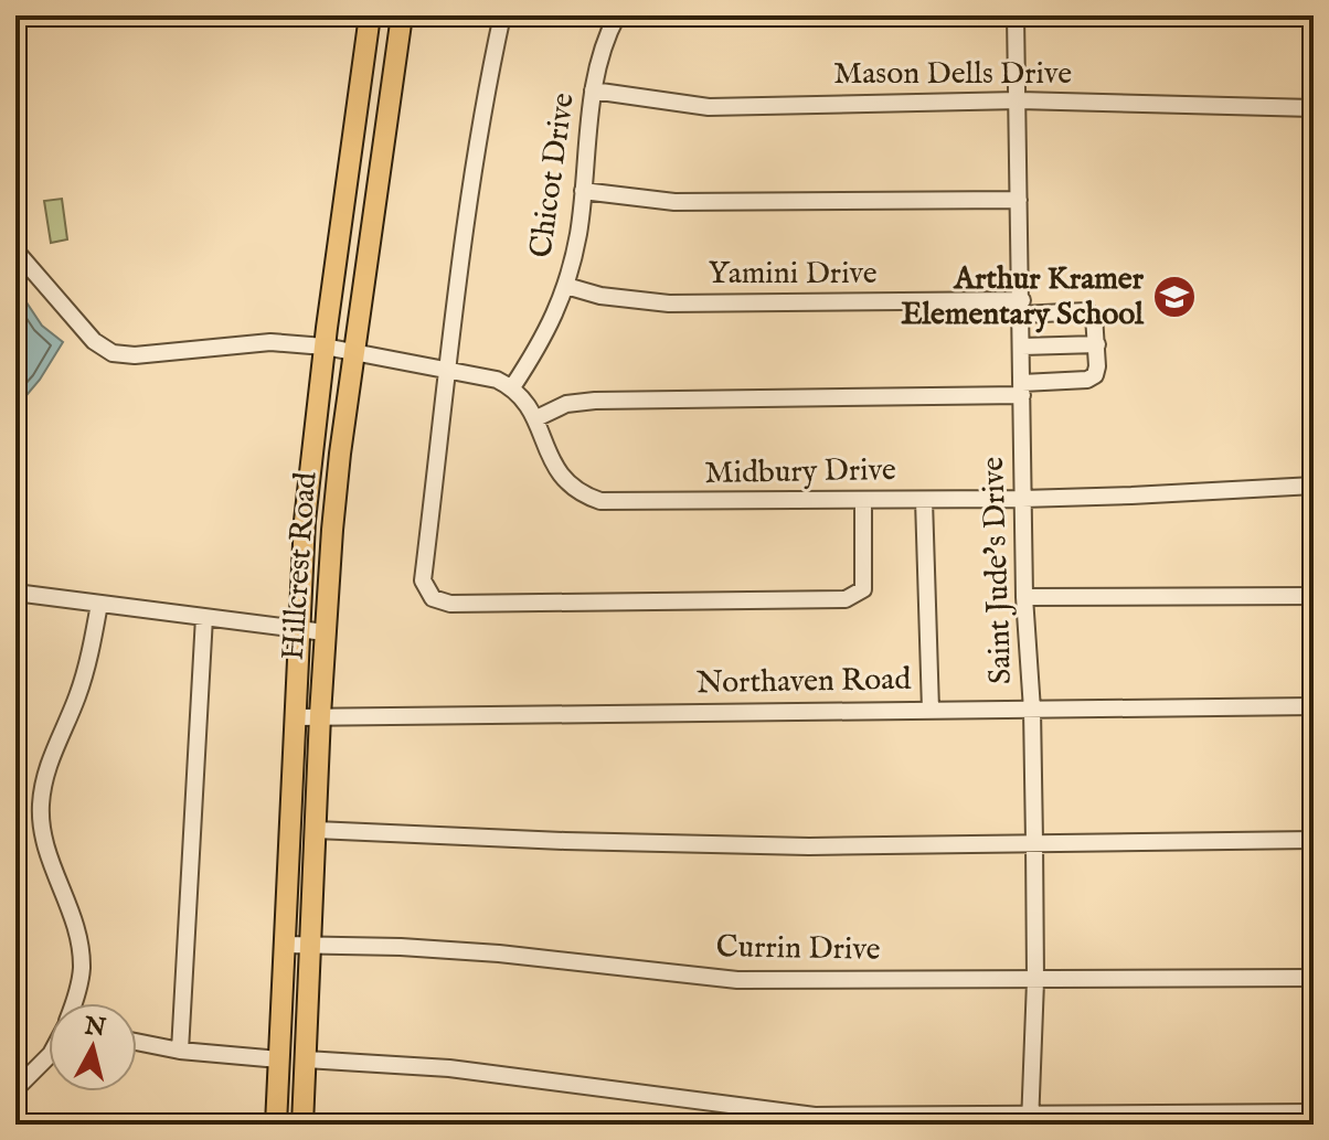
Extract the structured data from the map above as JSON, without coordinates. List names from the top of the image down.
{
  "streets": {
    "main road": ["Hillcrest Road"],
    "street": [
      "Mason Dells Drive",
      "Chicot Drive",
      "Yamini Drive",
      "Midbury Drive",
      "Saint Jude's Drive",
      "Northaven Road",
      "Currin Drive"
    ]
  },
  "crossings": [
    ["Mason Dells Drive", "Chicot Drive"],
    ["Mason Dells Drive", "Saint Jude's Drive"],
    ["Chicot Drive", "Yamini Drive"],
    ["Chicot Drive", "Midbury Drive"],
    ["Yamini Drive", "Saint Jude's Drive"],
    ["Midbury Drive", "Saint Jude's Drive"],
    ["Hillcrest Road", "Northaven Road"],
    ["Hillcrest Road", "Currin Drive"],
    ["Saint Jude's Drive", "Northaven Road"],
    ["Saint Jude's Drive", "Currin Drive"]
  ],
  "places": {
    "school or university": ["Arthur Kramer Elementary School"]
  },
  "north": "top"
}
